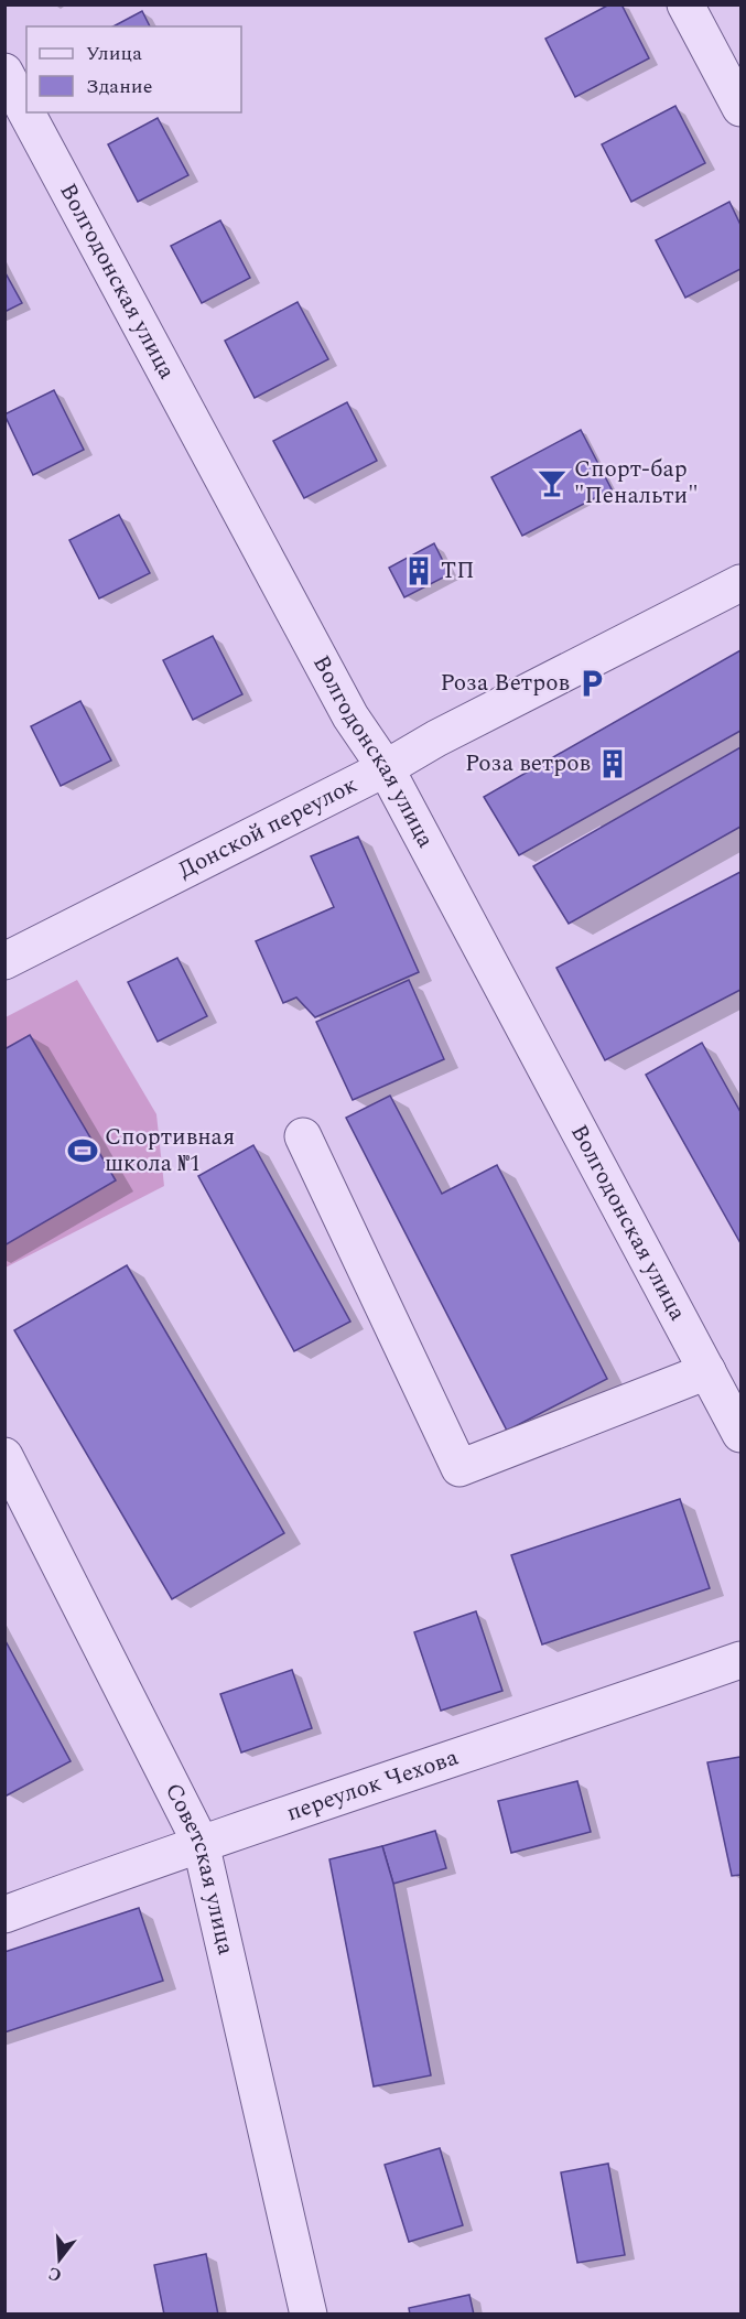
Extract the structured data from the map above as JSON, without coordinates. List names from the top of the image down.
{
  "streets": {
    "street": [
      "Волгодонская улица",
      "Донской переулок",
      "переулок Чехова",
      "Советская улица"
    ]
  },
  "crossings": [
    ["Волгодонская улица", "Донской переулок"],
    ["переулок Чехова", "Советская улица"]
  ],
  "places": {
    "bar": ["Спорт-бар \"Пенальти\""],
    "building": ["ТП", "Роза ветров"],
    "parking": ["Роза Ветров"],
    "sports": ["Спортивная школа №1"]
  },
  "legend": ["Улица", "Здание"],
  "north": "bottom"
}
